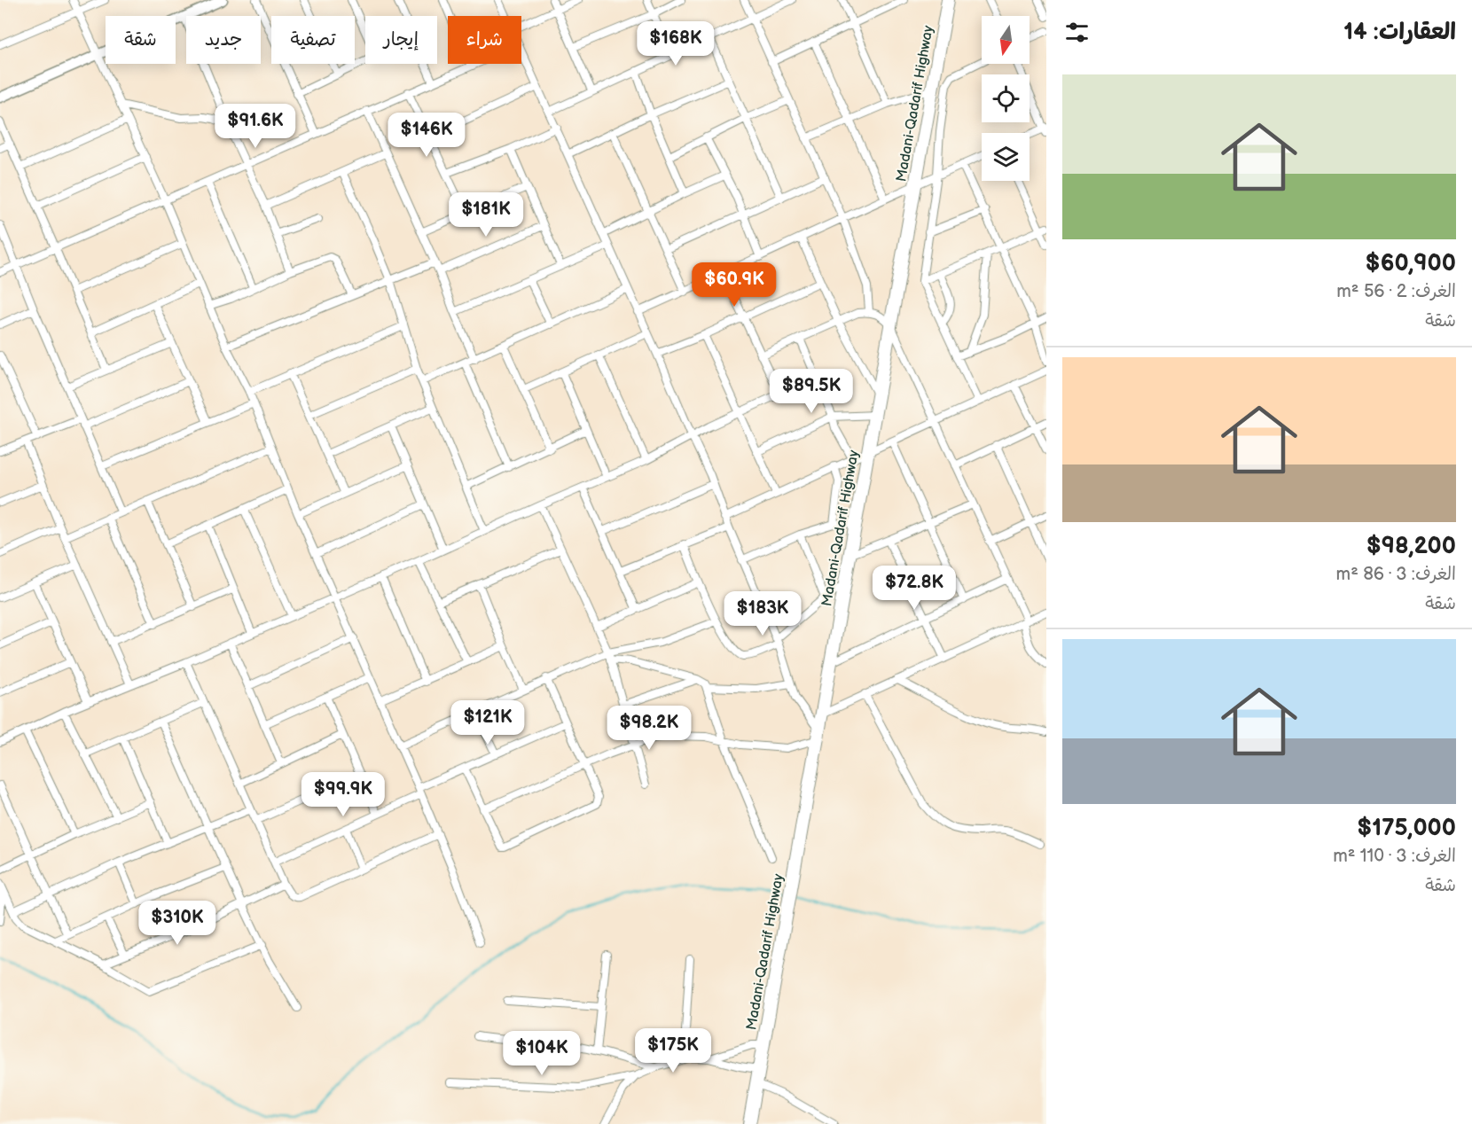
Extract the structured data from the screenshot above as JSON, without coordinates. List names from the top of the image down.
{
  "streets": {
    "highway": ["Madani-Qadarif Highway"]
  },
  "north": "bottom",
  "page": {
    "heading": "العقارات: 14",
    "chip": [
      "شراء",
      "إيجار",
      "تصفية",
      "جديد",
      "شقة"
    ],
    "price": [
      "$168K",
      "$91.6K",
      "$146K",
      "$181K",
      "$60.9K",
      "$89.5K",
      "$72.8K",
      "$183K",
      "$121K",
      "$98.2K",
      "$99.9K",
      "$310K",
      "$175K",
      "$104K"
    ],
    "list": [
      {
        "name": "$60,900",
        "note": "الغرف: 2 · 56 m² · شقة"
      },
      {
        "name": "$98,200",
        "note": "الغرف: 3 · 86 m² · شقة"
      },
      {
        "name": "$175,000",
        "note": "الغرف: 3 · 110 m² · شقة"
      }
    ]
  }
}
